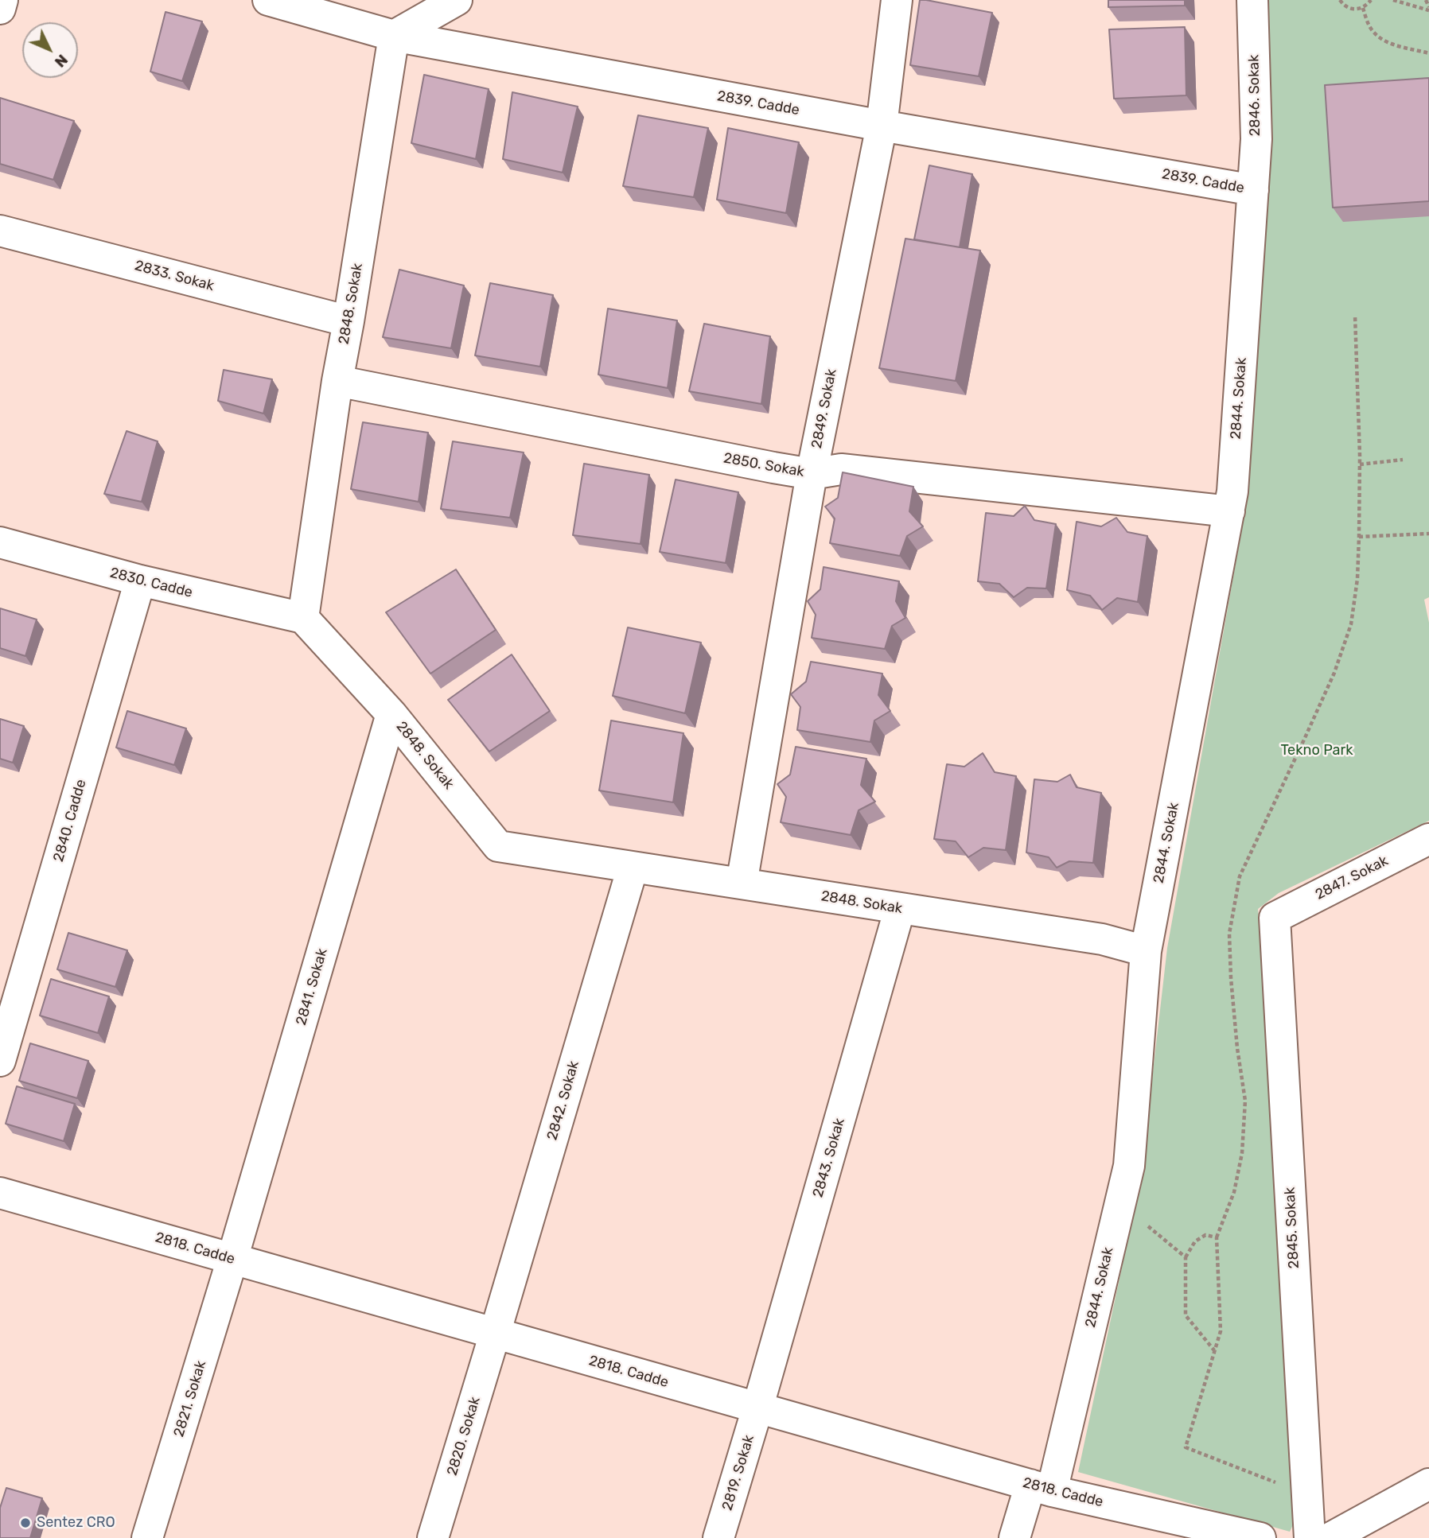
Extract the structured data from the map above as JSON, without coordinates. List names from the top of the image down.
{
  "streets": {
    "street": [
      "2846. Sokak",
      "2839. Cadde",
      "2833. Sokak",
      "2848. Sokak",
      "2844. Sokak",
      "2849. Sokak",
      "2850. Sokak",
      "2830. Cadde",
      "2840. Cadde",
      "2847. Sokak",
      "2841. Sokak",
      "2842. Sokak",
      "2843. Sokak",
      "2845. Sokak",
      "2818. Cadde",
      "2821. Sokak",
      "2820. Sokak",
      "2819. Sokak"
    ]
  },
  "crossings": [
    ["2846. Sokak", "2839. Cadde"],
    ["2846. Sokak", "2844. Sokak"],
    ["2839. Cadde", "2848. Sokak"],
    ["2839. Cadde", "2844. Sokak"],
    ["2839. Cadde", "2849. Sokak"],
    ["2833. Sokak", "2848. Sokak"],
    ["2848. Sokak", "2844. Sokak"],
    ["2848. Sokak", "2849. Sokak"],
    ["2848. Sokak", "2850. Sokak"],
    ["2848. Sokak", "2830. Cadde"],
    ["2848. Sokak", "2841. Sokak"],
    ["2848. Sokak", "2842. Sokak"],
    ["2848. Sokak", "2843. Sokak"],
    ["2844. Sokak", "2850. Sokak"],
    ["2844. Sokak", "2818. Cadde"],
    ["2849. Sokak", "2850. Sokak"],
    ["2830. Cadde", "2840. Cadde"],
    ["2847. Sokak", "2845. Sokak"],
    ["2841. Sokak", "2818. Cadde"],
    ["2841. Sokak", "2821. Sokak"],
    ["2842. Sokak", "2818. Cadde"],
    ["2842. Sokak", "2820. Sokak"],
    ["2843. Sokak", "2818. Cadde"],
    ["2843. Sokak", "2819. Sokak"],
    ["2818. Cadde", "2821. Sokak"],
    ["2818. Cadde", "2820. Sokak"],
    ["2818. Cadde", "2819. Sokak"]
  ],
  "parks": ["Tekno Park"],
  "places": ["Sentez CRO"],
  "north": "bottom right"
}
